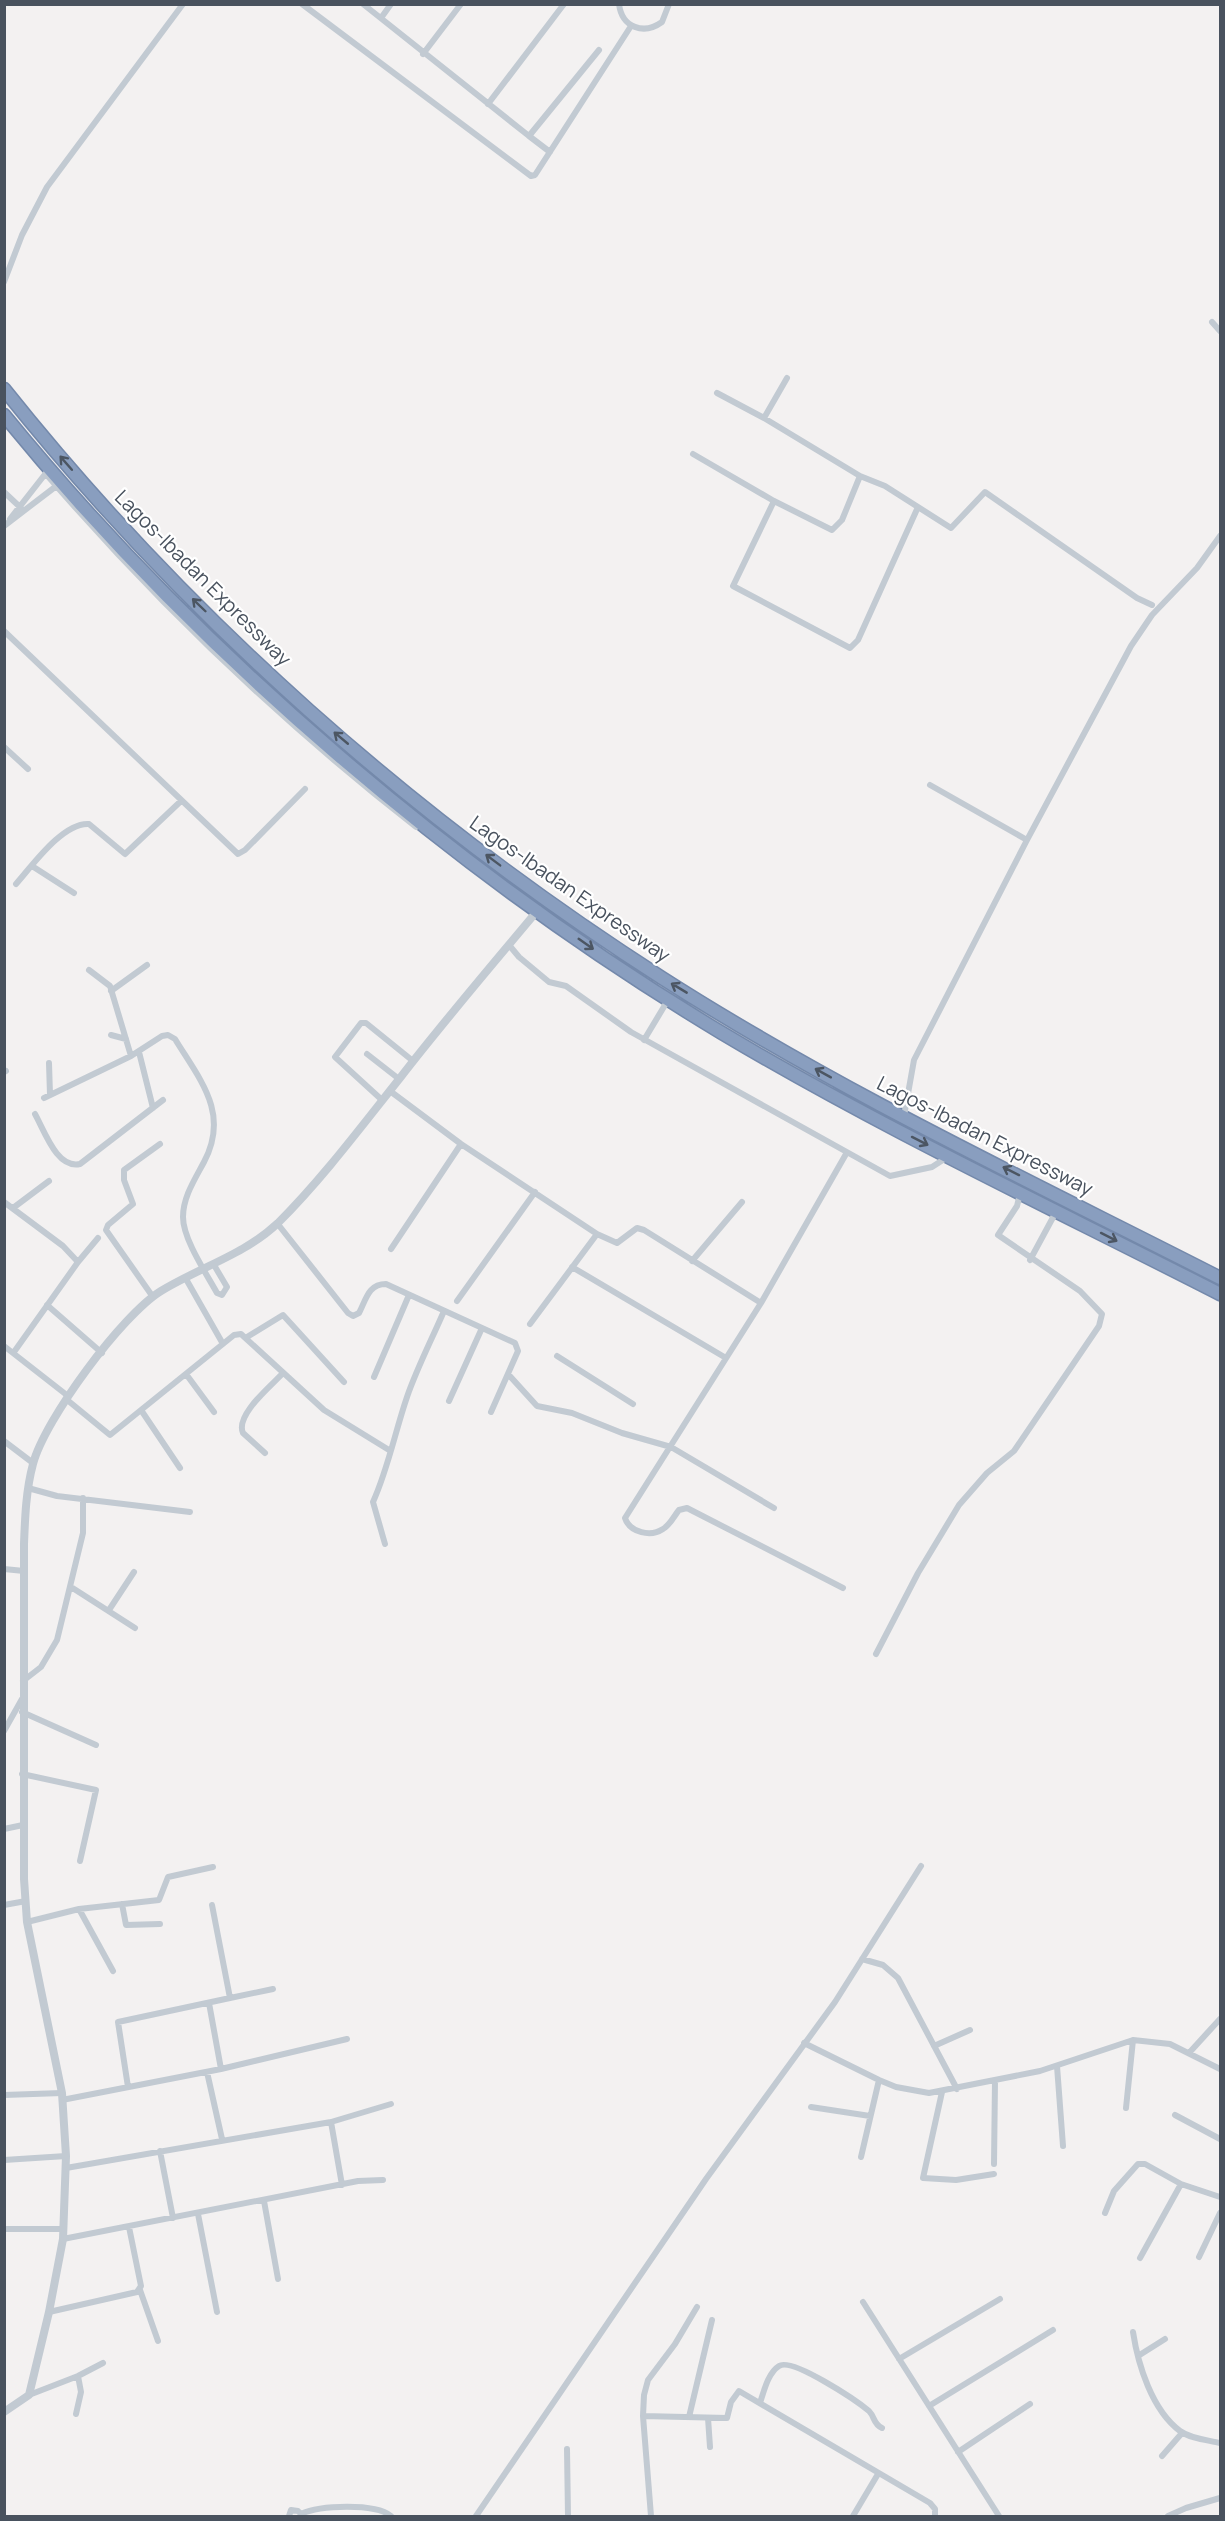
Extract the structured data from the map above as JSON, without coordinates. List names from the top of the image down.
{
  "streets": {
    "highway": ["Lagos-Ibadan Expressway"]
  }
}
